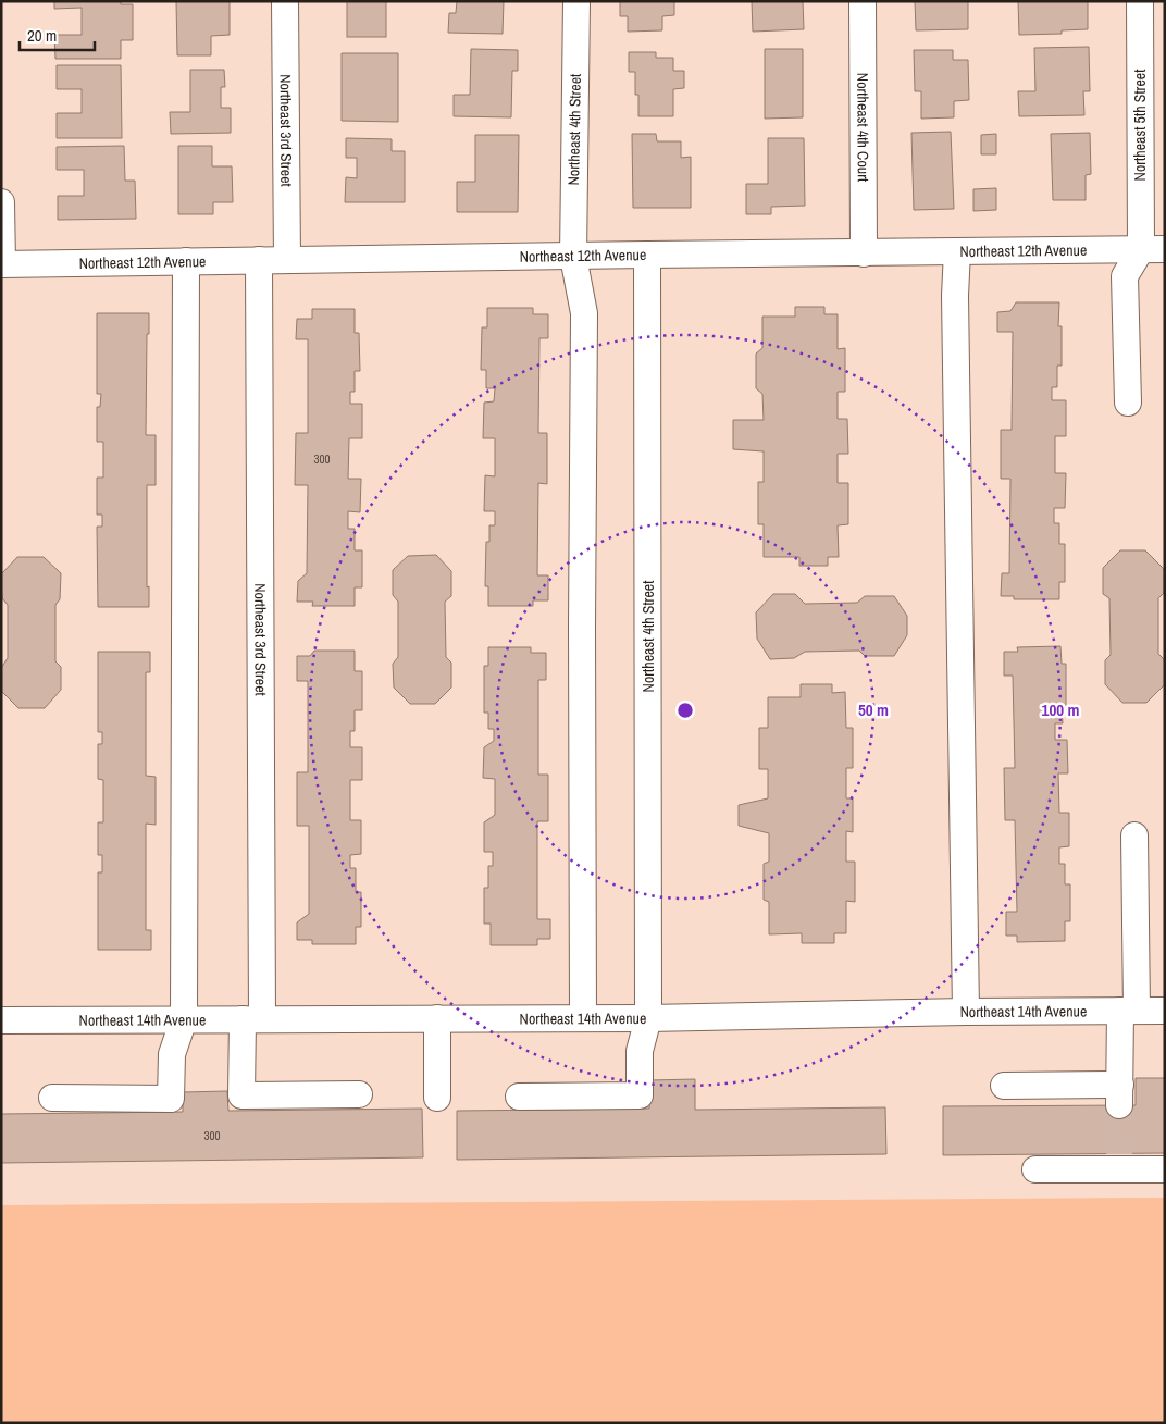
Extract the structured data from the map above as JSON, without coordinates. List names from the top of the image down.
{
  "streets": {
    "street": [
      "Northeast 5th Street",
      "Northeast 4th Court",
      "Northeast 4th Street",
      "Northeast 3rd Street",
      "Northeast 12th Avenue",
      "Northeast 14th Avenue"
    ]
  },
  "crossings": [
    ["Northeast 5th Street", "Northeast 12th Avenue"],
    ["Northeast 4th Court", "Northeast 12th Avenue"],
    ["Northeast 4th Street", "Northeast 12th Avenue"],
    ["Northeast 4th Street", "Northeast 14th Avenue"],
    ["Northeast 3rd Street", "Northeast 12th Avenue"],
    ["Northeast 3rd Street", "Northeast 14th Avenue"]
  ],
  "house_numbers": ["300", "300"],
  "scale_bar": "20 m",
  "rings": ["50 m", "100 m"]
}
